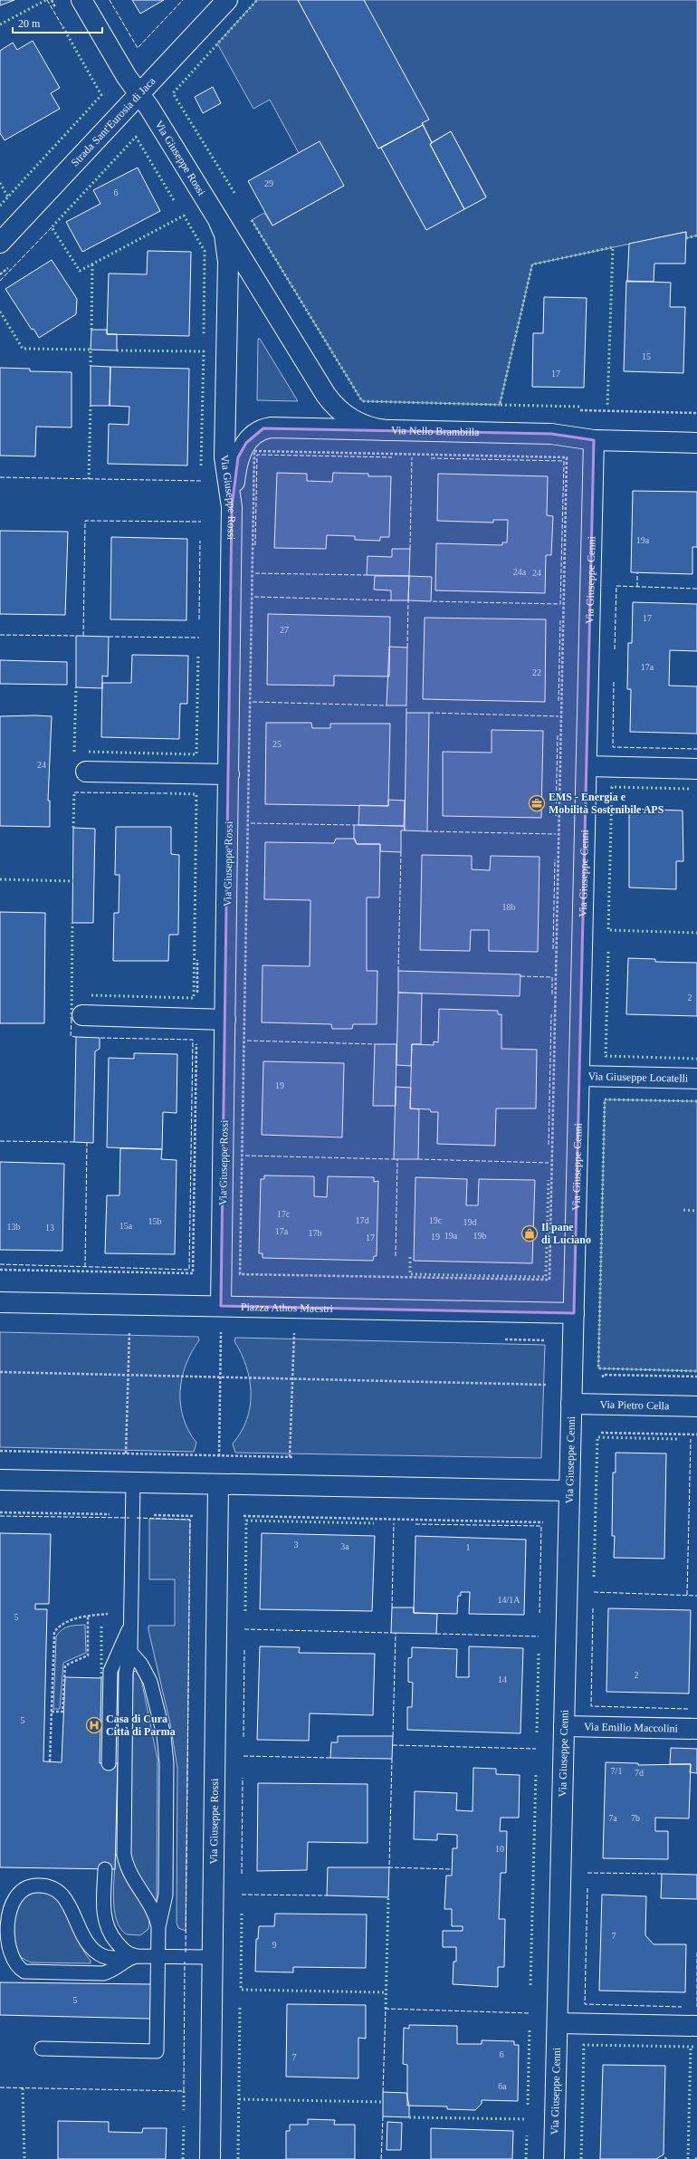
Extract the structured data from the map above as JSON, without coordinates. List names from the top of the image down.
{
  "streets": {
    "street": [
      "Strada Sant'Eurosia di Jaca",
      "Via Giuseppe Rossi",
      "Via Nello Brambilla",
      "Via Giuseppe Cenni",
      "Via Giuseppe Locatelli",
      "Piazza Athos Maestri",
      "Via Pietro Cella",
      "Via Emilio Maccolini"
    ]
  },
  "crossings": [
    ["Strada Sant'Eurosia di Jaca", "Via Giuseppe Rossi"],
    ["Via Giuseppe Rossi", "Via Nello Brambilla"],
    ["Via Giuseppe Rossi", "Piazza Athos Maestri"],
    ["Via Nello Brambilla", "Via Giuseppe Cenni"],
    ["Via Giuseppe Cenni", "Via Giuseppe Locatelli"],
    ["Via Giuseppe Cenni", "Piazza Athos Maestri"],
    ["Via Giuseppe Cenni", "Via Pietro Cella"],
    ["Via Giuseppe Cenni", "Via Emilio Maccolini"]
  ],
  "places": {
    "office": ["EMS - Energia e Mobilità Sostenibile APS"],
    "shop": ["Il pane di Luciano"],
    "hospital": ["Casa di Cura Città di Parma"]
  },
  "house_numbers": [
    "29",
    "6",
    "15",
    "17",
    "19a",
    "24a",
    "24",
    "17",
    "27",
    "17a",
    "22",
    "25",
    "24",
    "18b",
    "2",
    "19",
    "17c",
    "17d",
    "19c",
    "15b",
    "19d",
    "15a",
    "13b",
    "13",
    "17a",
    "17b",
    "19a",
    "19b",
    "19",
    "17",
    "3",
    "3a",
    "1",
    "14/1A",
    "5",
    "2",
    "14",
    "5",
    "7/1",
    "7d",
    "7a",
    "7b",
    "10",
    "7",
    "9",
    "5",
    "6",
    "7",
    "6a"
  ],
  "scale_bar": "20 m"
}
